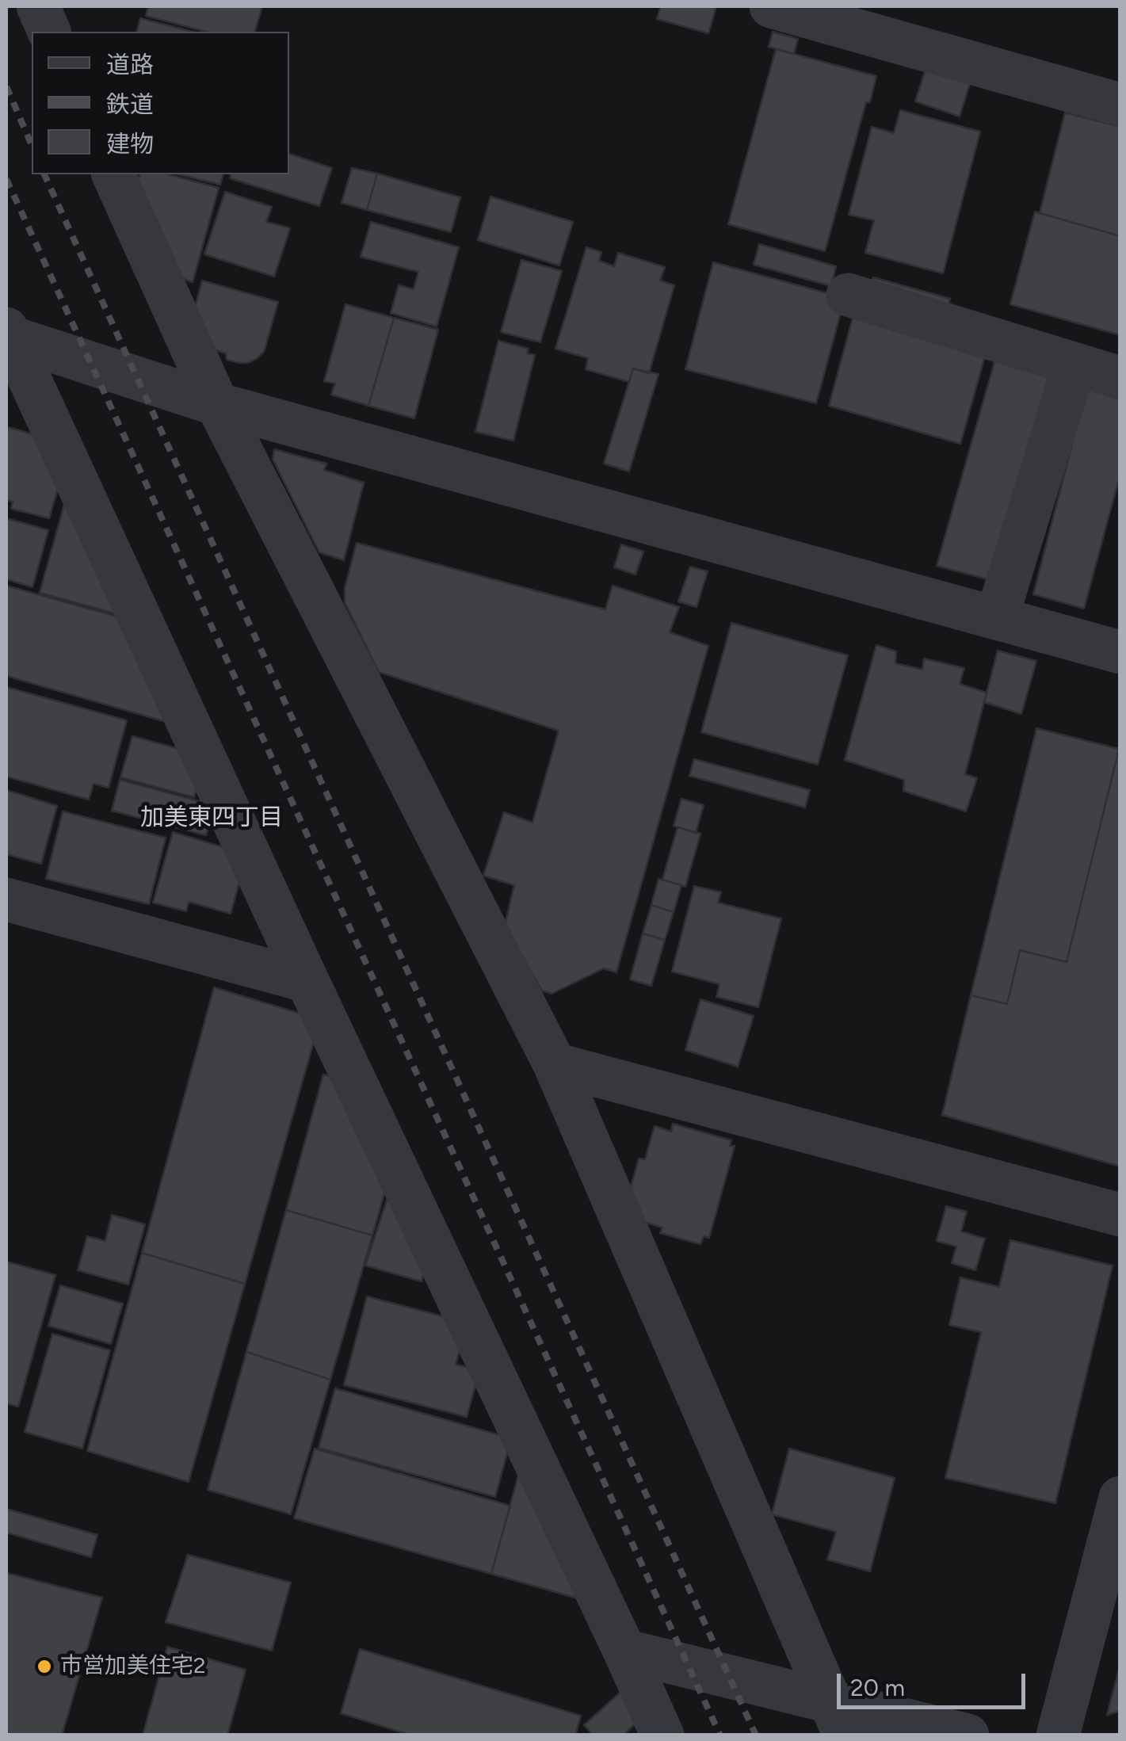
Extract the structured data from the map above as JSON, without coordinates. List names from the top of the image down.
{
  "districts": ["加美東四丁目"],
  "places": ["市営加美住宅2"],
  "legend": ["道路", "鉄道", "建物"],
  "scale_bar": "20 m"
}
